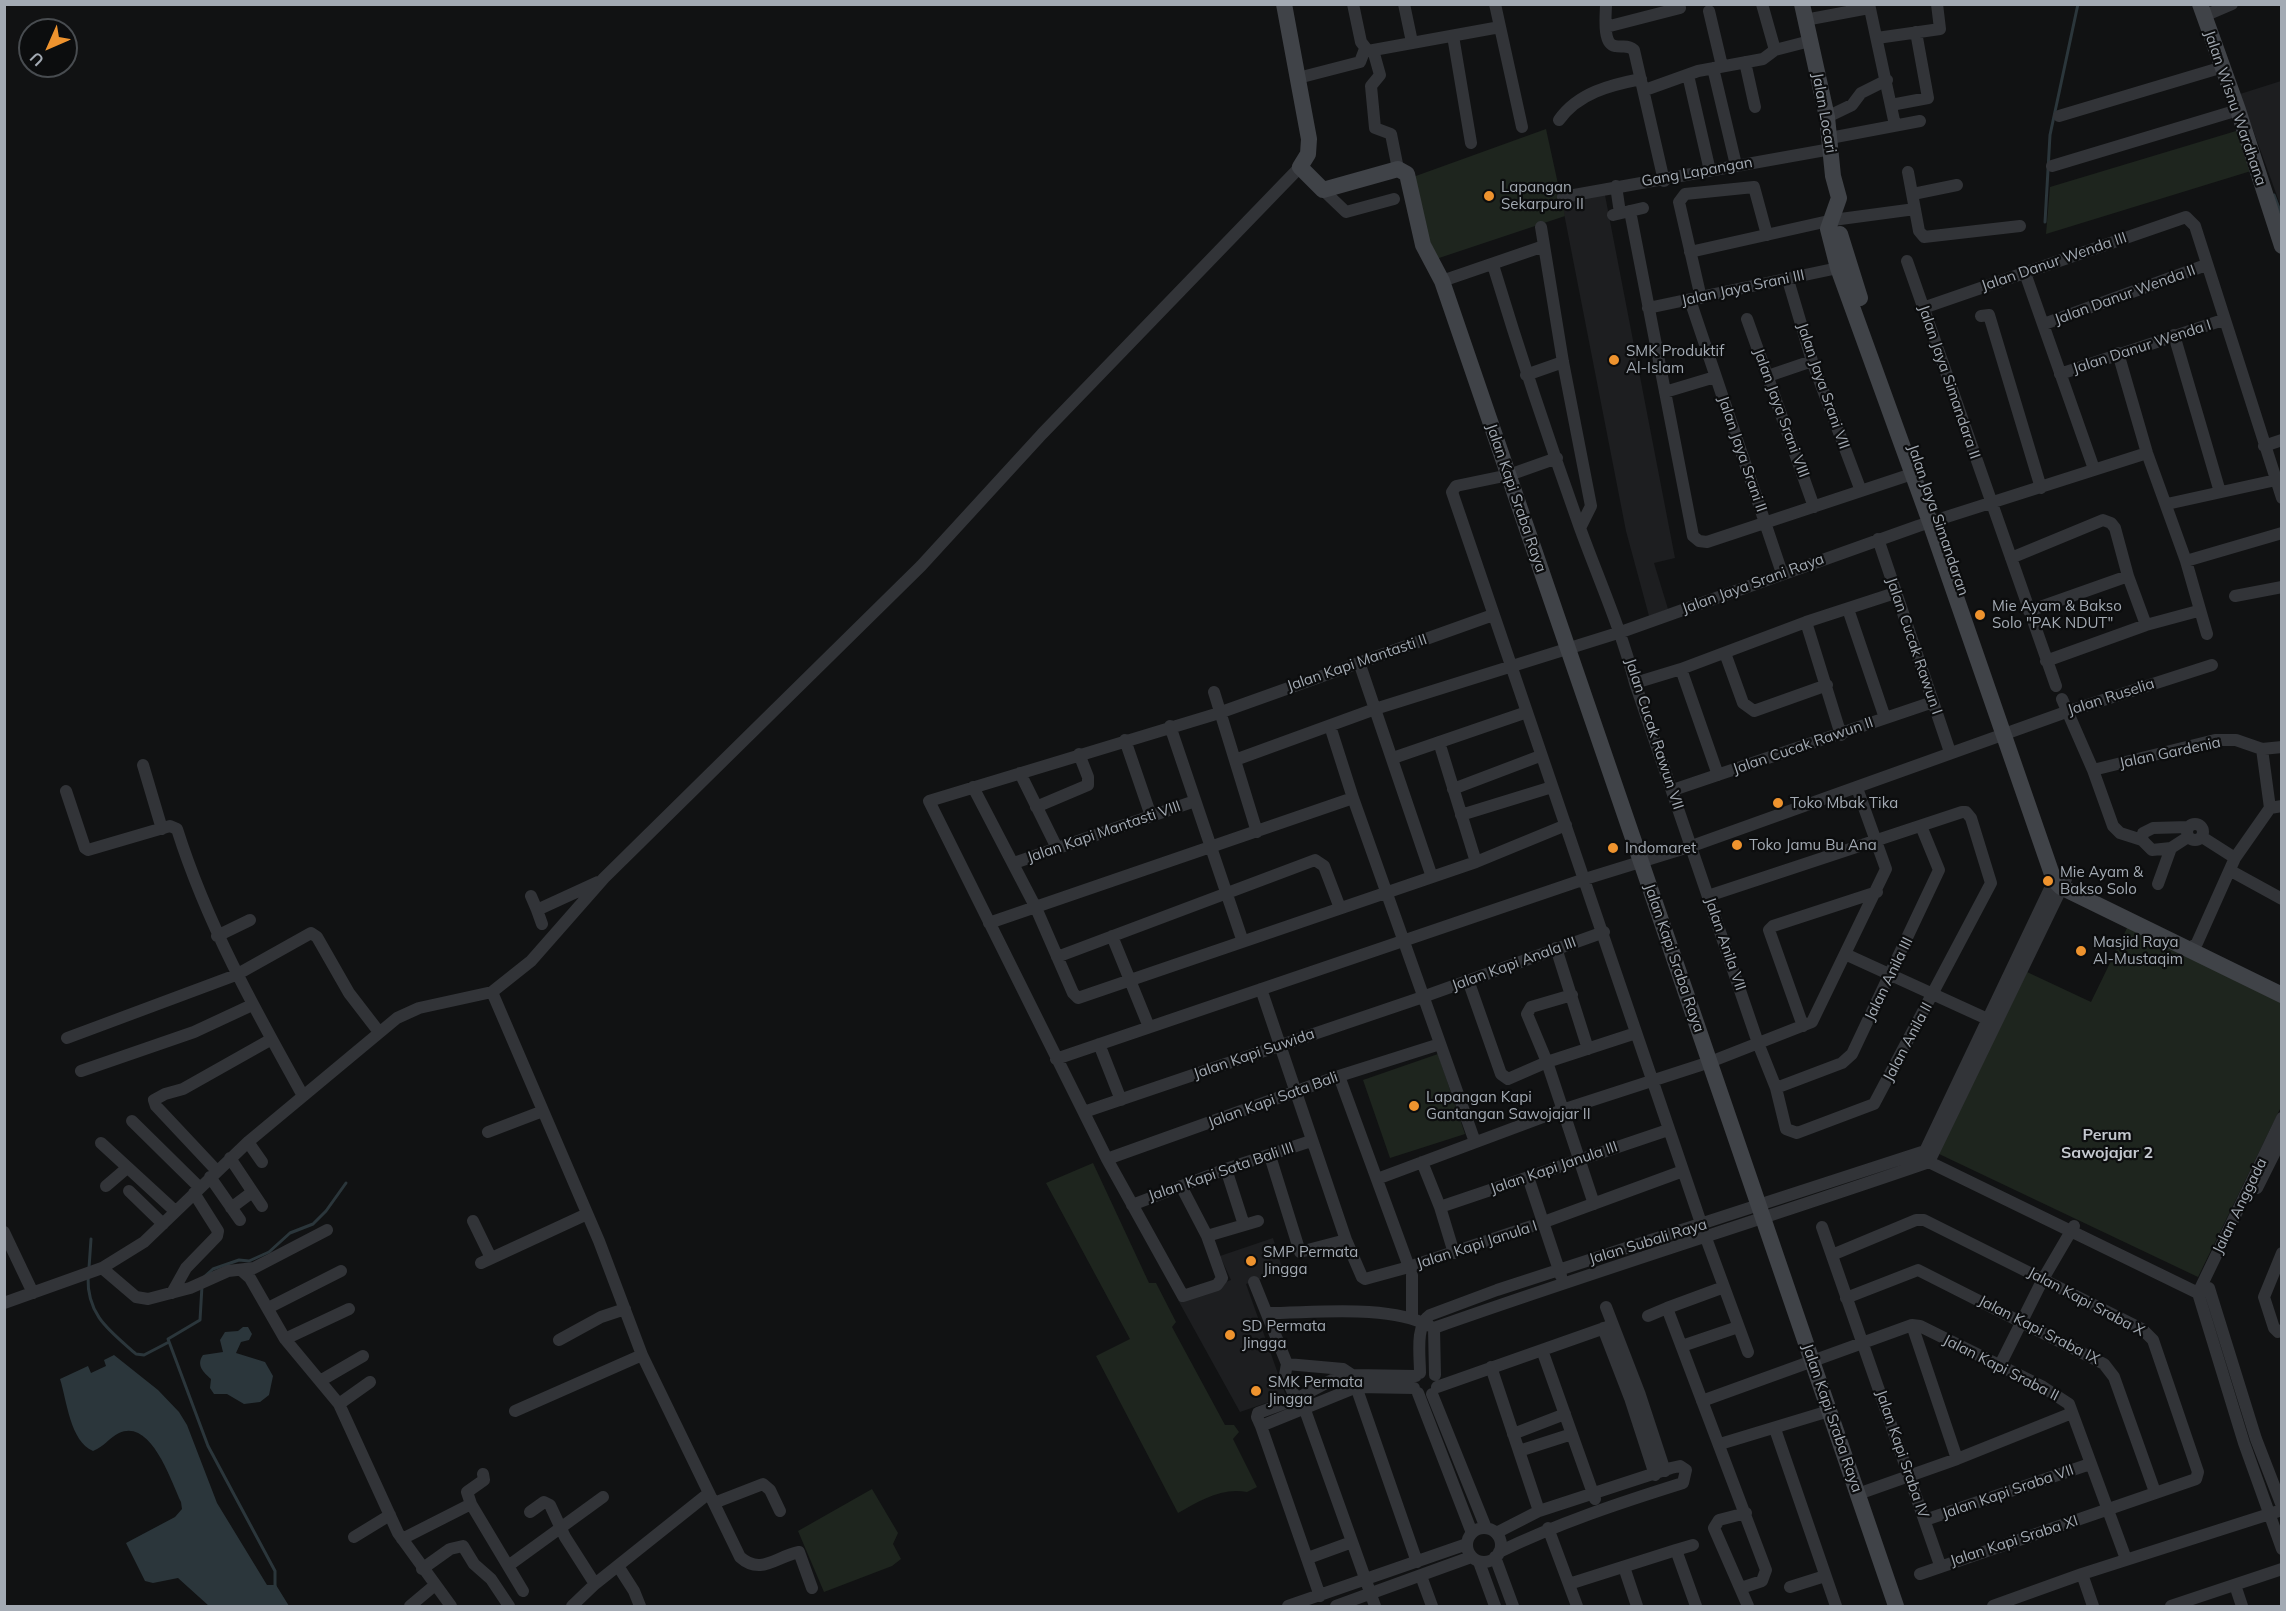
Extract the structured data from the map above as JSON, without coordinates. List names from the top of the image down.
{
  "streets": {
    "street": [
      "Jalan Wisnu Wardhana",
      "Jalan Locari",
      "Gang Lapangan",
      "Jalan Danur Wenda III",
      "Jalan Jaya Srani III",
      "Jalan Danur Wenda II",
      "Jalan Danur Wenda I",
      "Jalan Jaya Simandara II",
      "Jalan Jaya Srani VII",
      "Jalan Jaya Srani VIII",
      "Jalan Jaya Srani II",
      "Jalan Kapi Sraba Raya",
      "Jalan Jaya Simandaran",
      "Jalan Jaya Srani Raya",
      "Jalan Cucak Rawun I",
      "Jalan Kapi Mantasti II",
      "Jalan Ruselia",
      "Jalan Cucak Rawun VII",
      "Jalan Cucak Rawun II",
      "Jalan Gardenia",
      "Jalan Kapi Mantasti VIII",
      "Jalan Anila VII",
      "Jalan Kapi Anala III",
      "Jalan Anila III",
      "Jalan Anila II",
      "Jalan Kapi Suwida",
      "Jalan Kapi Sata Bali",
      "Jalan Kapi Janula III",
      "Jalan Kapi Sata Bali III",
      "Jalan Anggada",
      "Jalan Subali Raya",
      "Jalan Kapi Janula I",
      "Jalan Kapi Sraba X",
      "Jalan Kapi Sraba IX",
      "Jalan Kapi Sraba II",
      "Jalan Kapi Sraba IV",
      "Jalan Kapi Sraba VII",
      "Jalan Kapi Sraba XI"
    ]
  },
  "crossings": [
    ["Jalan Locari", "Gang Lapangan"],
    ["Jalan Locari", "Jalan Jaya Simandaran"],
    ["Jalan Danur Wenda III", "Jalan Danur Wenda II"],
    ["Jalan Danur Wenda III", "Jalan Jaya Simandara II"],
    ["Jalan Jaya Srani III", "Jalan Jaya Srani VII"],
    ["Jalan Jaya Srani III", "Jalan Jaya Srani II"],
    ["Jalan Jaya Srani III", "Jalan Jaya Simandaran"],
    ["Jalan Jaya Simandara II", "Jalan Jaya Srani Raya"],
    ["Jalan Jaya Srani II", "Jalan Jaya Srani Raya"],
    ["Jalan Kapi Sraba Raya", "Jalan Jaya Srani Raya"],
    ["Jalan Kapi Sraba Raya", "Jalan Ruselia"],
    ["Jalan Kapi Sraba Raya", "Jalan Subali Raya"],
    ["Jalan Jaya Simandaran", "Jalan Jaya Srani Raya"],
    ["Jalan Jaya Simandaran", "Jalan Ruselia"],
    ["Jalan Jaya Srani Raya", "Jalan Cucak Rawun I"],
    ["Jalan Jaya Srani Raya", "Jalan Cucak Rawun VII"],
    ["Jalan Cucak Rawun I", "Jalan Ruselia"],
    ["Jalan Cucak Rawun I", "Jalan Cucak Rawun II"],
    ["Jalan Ruselia", "Jalan Cucak Rawun VII"],
    ["Jalan Ruselia", "Jalan Anila VII"],
    ["Jalan Cucak Rawun VII", "Jalan Cucak Rawun II"],
    ["Jalan Cucak Rawun VII", "Jalan Anila VII"],
    ["Jalan Anila VII", "Jalan Anila II"],
    ["Jalan Kapi Anala III", "Jalan Kapi Suwida"],
    ["Jalan Anila III", "Jalan Anila II"],
    ["Jalan Kapi Sraba X", "Jalan Kapi Sraba IX"],
    ["Jalan Kapi Sraba X", "Jalan Kapi Sraba II"],
    ["Jalan Kapi Sraba X", "Jalan Kapi Sraba XI"],
    ["Jalan Kapi Sraba II", "Jalan Kapi Sraba VII"],
    ["Jalan Kapi Sraba II", "Jalan Kapi Sraba XI"],
    ["Jalan Kapi Sraba IV", "Jalan Kapi Sraba VII"],
    ["Jalan Kapi Sraba IV", "Jalan Kapi Sraba XI"]
  ],
  "districts": ["Perum Sawojajar 2"],
  "places": [
    "Lapangan Sekarpuro II",
    "SMK Produktif Al-Islam",
    "Mie Ayam & Bakso Solo \"PAK NDUT\"",
    "Toko Mbak Tika",
    "Toko Jamu Bu Ana",
    "Indomaret",
    "Mie Ayam & Bakso Solo",
    "Masjid Raya Al-Mustaqim",
    "Lapangan Kapi Gantangan Sawojajar II",
    "SMP Permata Jingga",
    "SD Permata Jingga",
    "SMK Permata Jingga"
  ],
  "north": "bottom left"
}
